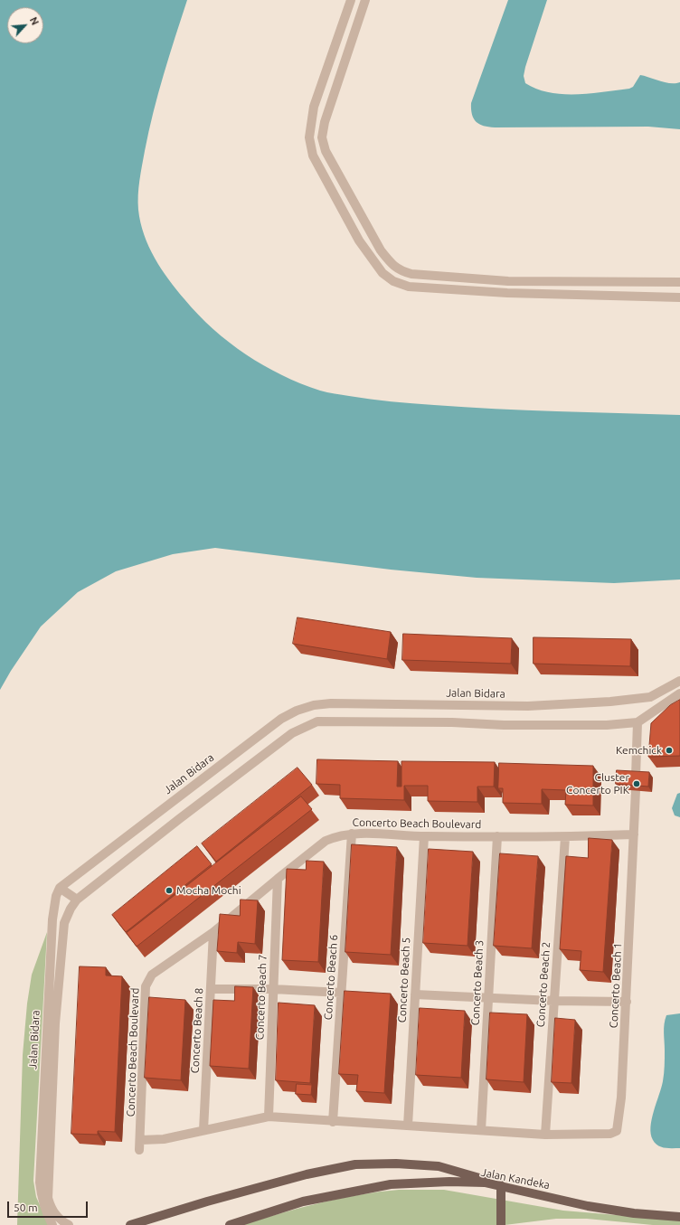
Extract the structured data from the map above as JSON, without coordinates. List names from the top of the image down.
{
  "streets": {
    "main road": ["Jalan Kandeka"],
    "street": [
      "Jalan Bidara",
      "Concerto Beach Boulevard",
      "Concerto Beach 6",
      "Concerto Beach 5",
      "Concerto Beach 3",
      "Concerto Beach 2",
      "Concerto Beach 1",
      "Concerto Beach 7",
      "Concerto Beach 8"
    ]
  },
  "crossings": [
    ["Concerto Beach Boulevard", "Concerto Beach 6"],
    ["Concerto Beach Boulevard", "Concerto Beach 5"],
    ["Concerto Beach Boulevard", "Concerto Beach 3"],
    ["Concerto Beach Boulevard", "Concerto Beach 2"],
    ["Concerto Beach Boulevard", "Concerto Beach 1"],
    ["Concerto Beach Boulevard", "Concerto Beach 7"],
    ["Concerto Beach Boulevard", "Concerto Beach 8"],
    ["Concerto Beach 2", "Concerto Beach 1"]
  ],
  "places": ["Kemchick", "Cluster Concerto PIK", "Mocha Mochi"],
  "scale_bar": "50 m",
  "north": "top right"
}
